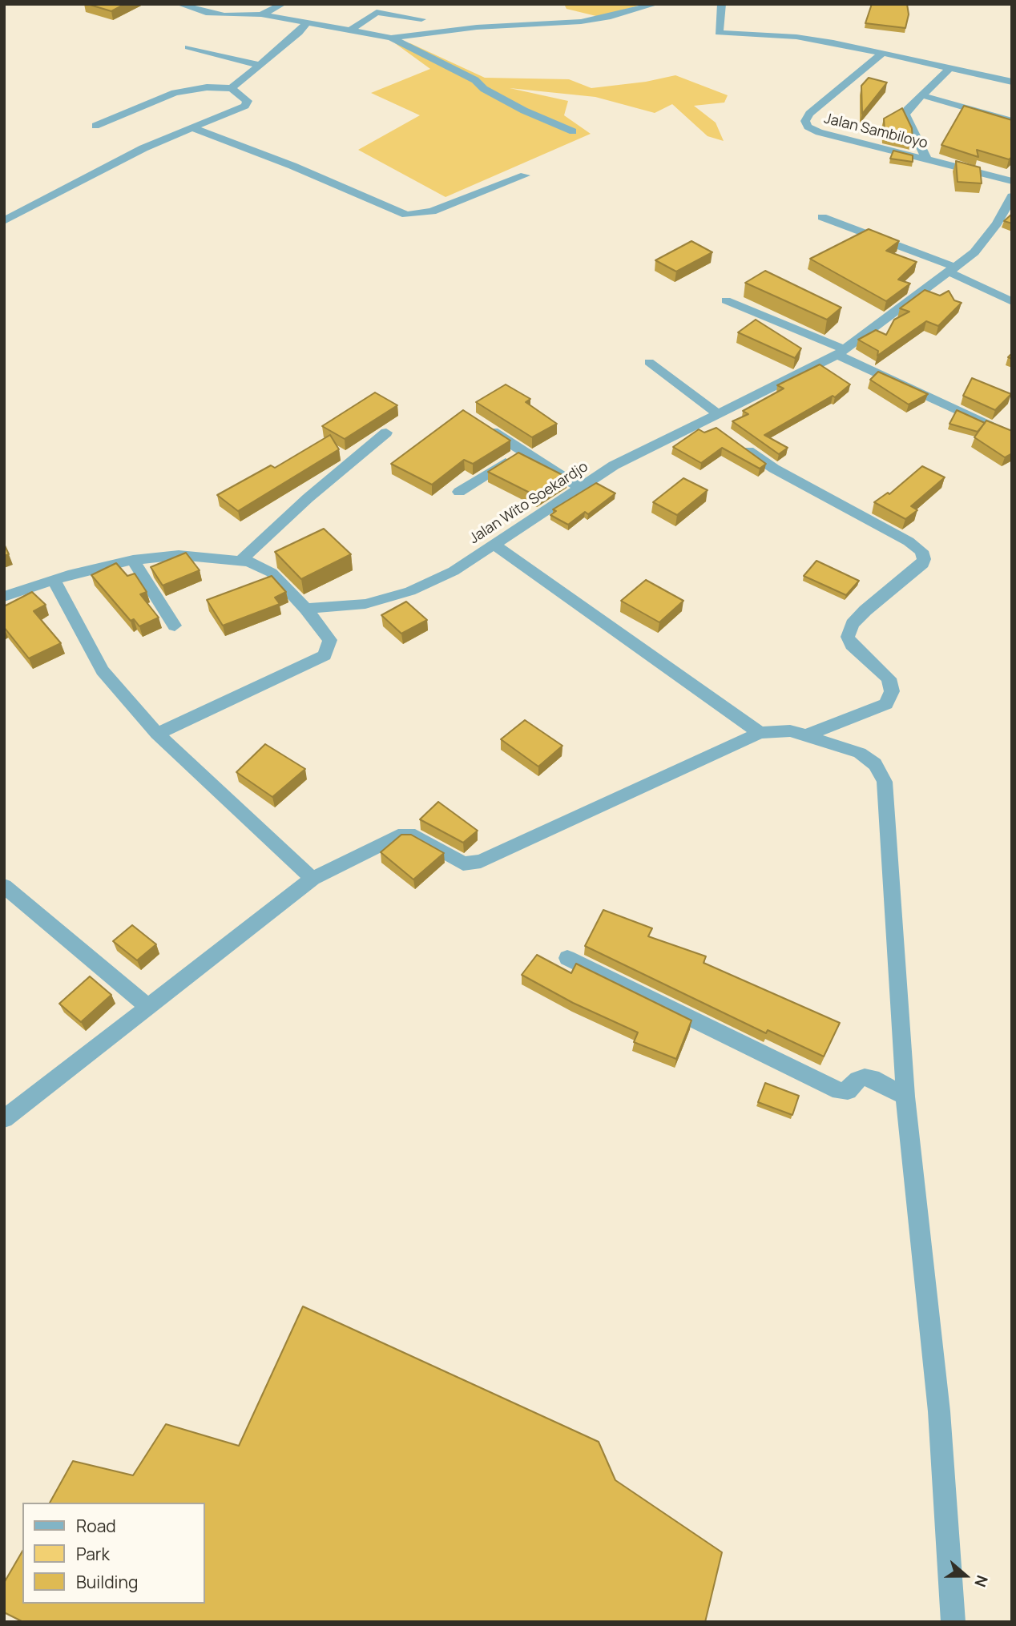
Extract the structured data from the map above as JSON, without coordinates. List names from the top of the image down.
{
  "streets": {
    "street": ["Jalan Sambiloyo", "Jalan Wito Soekardjo"]
  },
  "legend": ["Road", "Park", "Building"],
  "north": "right"
}
